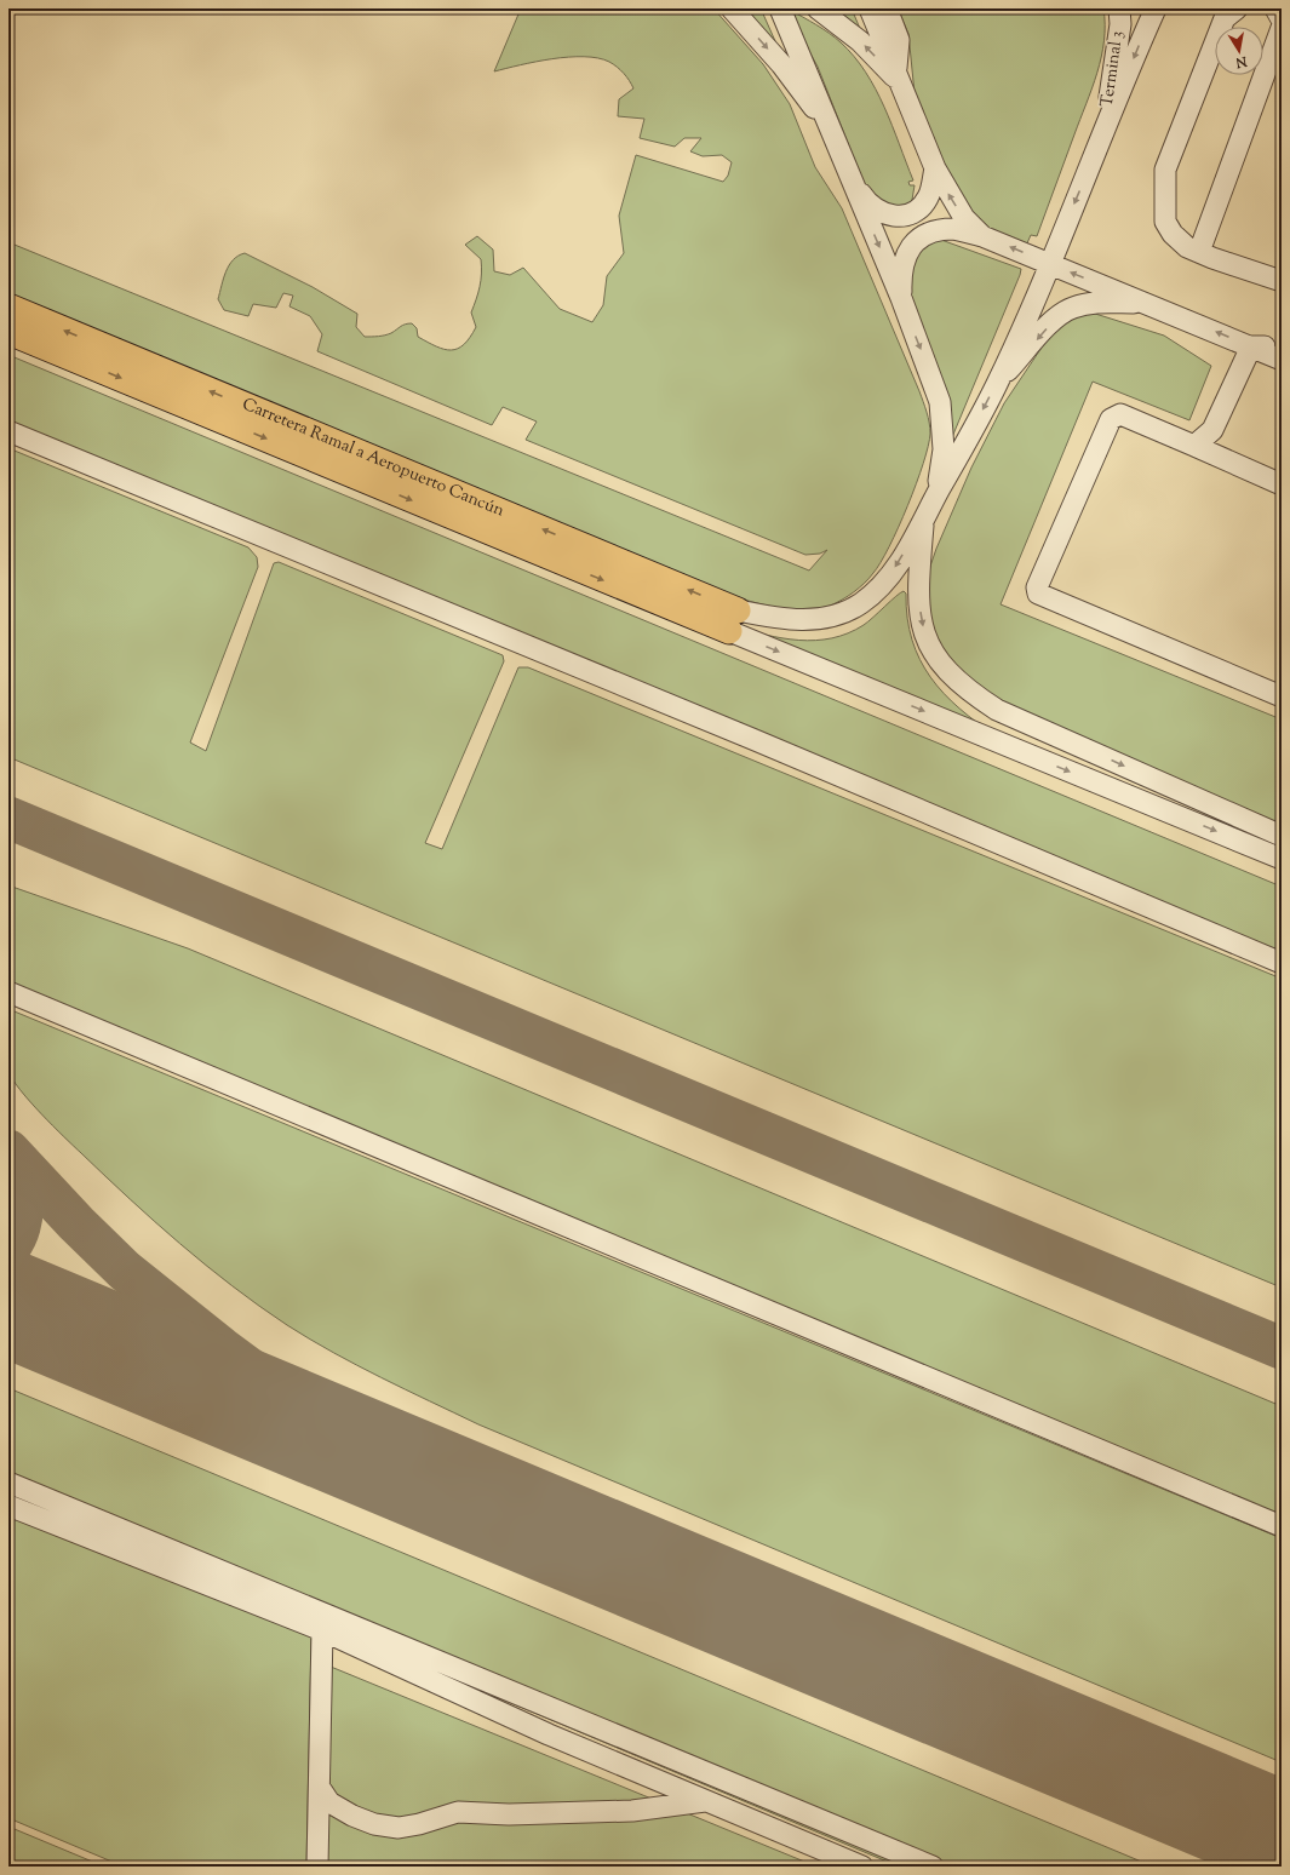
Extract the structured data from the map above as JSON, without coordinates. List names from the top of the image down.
{
  "streets": {
    "main road": ["Carretera Ramal a Aeropuerto Cancún"],
    "street": ["Terminal 3"]
  },
  "north": "bottom"
}
